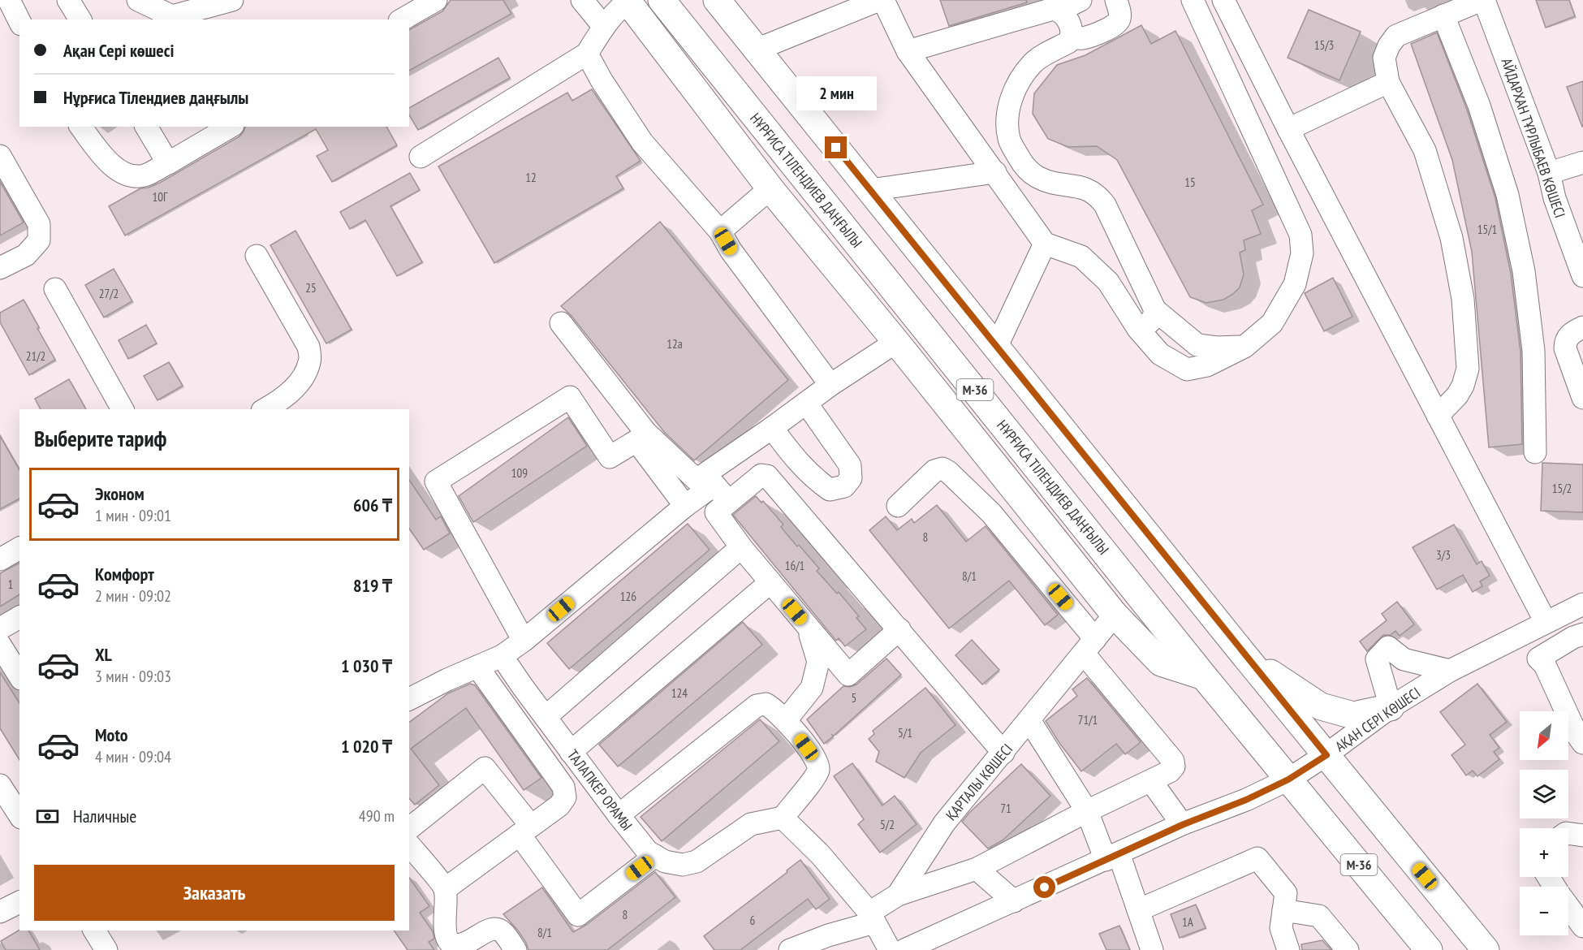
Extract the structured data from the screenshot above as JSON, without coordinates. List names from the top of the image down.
{
  "streets": {
    "main road": ["НҰРҒИСА ТІЛЕНДИЕВ ДАҢҒЫЛЫ", "M-36"],
    "street": [
      "АЙДАРХАН ТҰРЛЫБАЕВ КӨШЕСІ",
      "АҚАН СЕРІ КӨШЕСІ",
      "ҚАРТАЛЫ КӨШЕСІ",
      "ТАЛАПКЕР ОРАМЫ"
    ]
  },
  "crossings": [
    ["НҰРҒИСА ТІЛЕНДИЕВ ДАҢҒЫЛЫ", "АҚАН СЕРІ КӨШЕСІ"]
  ],
  "house_numbers": [
    "15/3",
    "12",
    "15",
    "10Г",
    "15/1",
    "25",
    "27/2",
    "12а",
    "21/2",
    "109",
    "15/2",
    "8",
    "3/3",
    "16/1",
    "8/1",
    "1",
    "126",
    "124",
    "5",
    "71/1",
    "5/1",
    "71",
    "5/2",
    "8",
    "6",
    "1А",
    "8/1"
  ],
  "north": "bottom left",
  "page": {
    "banner": ["Ақан Сері көшесі", "Нұрғиса Тілендиев даңғылы"],
    "bubble": "2 мин",
    "heading": "Выберите тариф",
    "list": [
      {
        "name": "Эконом",
        "note": "1 мин · 09:01",
        "value": "606 ₸"
      },
      {
        "name": "Комфорт",
        "note": "2 мин · 09:02",
        "value": "819 ₸"
      },
      {
        "name": "XL",
        "note": "3 мин · 09:03",
        "value": "1 030 ₸"
      },
      {
        "name": "Moto",
        "note": "4 мин · 09:04",
        "value": "1 020 ₸"
      }
    ],
    "map_buttons": ["+", "−"],
    "pay": ["Наличные", "490 m"],
    "buttons": "Заказать"
  }
}
